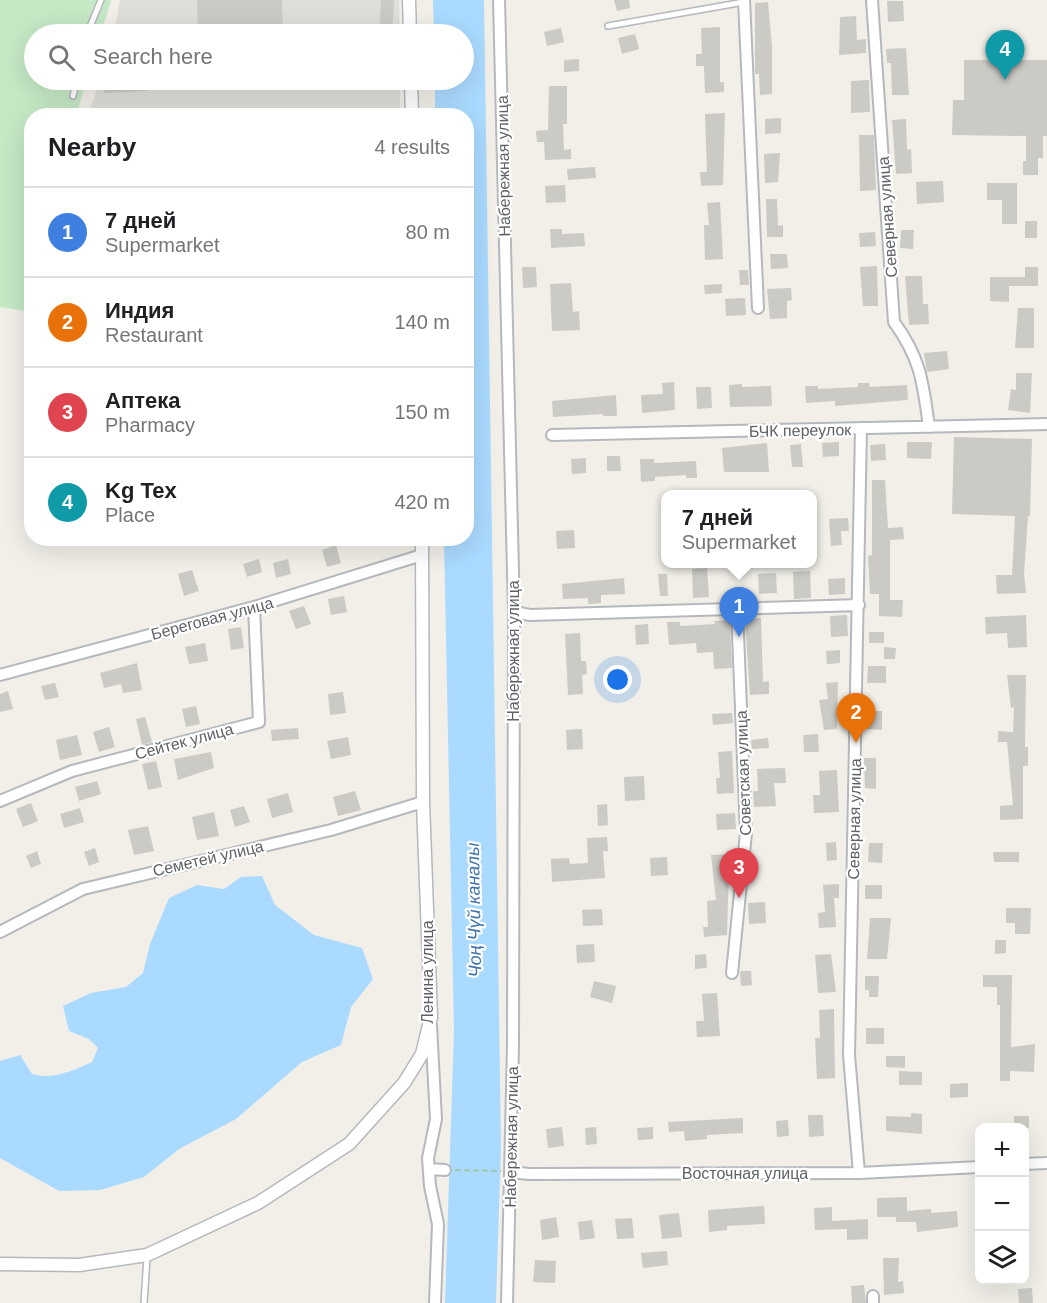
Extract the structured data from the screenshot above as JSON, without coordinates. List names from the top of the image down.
{
  "streets": {
    "street": [
      "Набережная улица",
      "Северная улица",
      "БЧК переулок",
      "Береговая улица",
      "Сейтек улица",
      "Советская улица",
      "Семетей улица",
      "Ленина улица",
      "Восточная улица"
    ]
  },
  "crossings": [
    ["Набережная улица", "Восточная улица"],
    ["Северная улица", "БЧК переулок"],
    ["Северная улица", "Восточная улица"],
    ["Береговая улица", "Сейтек улица"],
    ["Береговая улица", "Ленина улица"],
    ["Семетей улица", "Ленина улица"]
  ],
  "water": ["Чоң Чүй каналы"],
  "page": {
    "search": "Search here",
    "pins": [
      "4",
      "1",
      "2",
      "3"
    ],
    "heading": ["Nearby", "4 results"],
    "list": [
      {
        "mark": "1",
        "name": "7 дней",
        "note": "Supermarket",
        "value": "80 m"
      },
      {
        "mark": "2",
        "name": "Индия",
        "note": "Restaurant",
        "value": "140 m"
      },
      {
        "mark": "3",
        "name": "Аптека",
        "note": "Pharmacy",
        "value": "150 m"
      },
      {
        "mark": "4",
        "name": "Kg Tex",
        "note": "Place",
        "value": "420 m"
      }
    ],
    "popup": ["7 дней", "Supermarket"],
    "map_buttons": ["+", "−"]
  }
}
